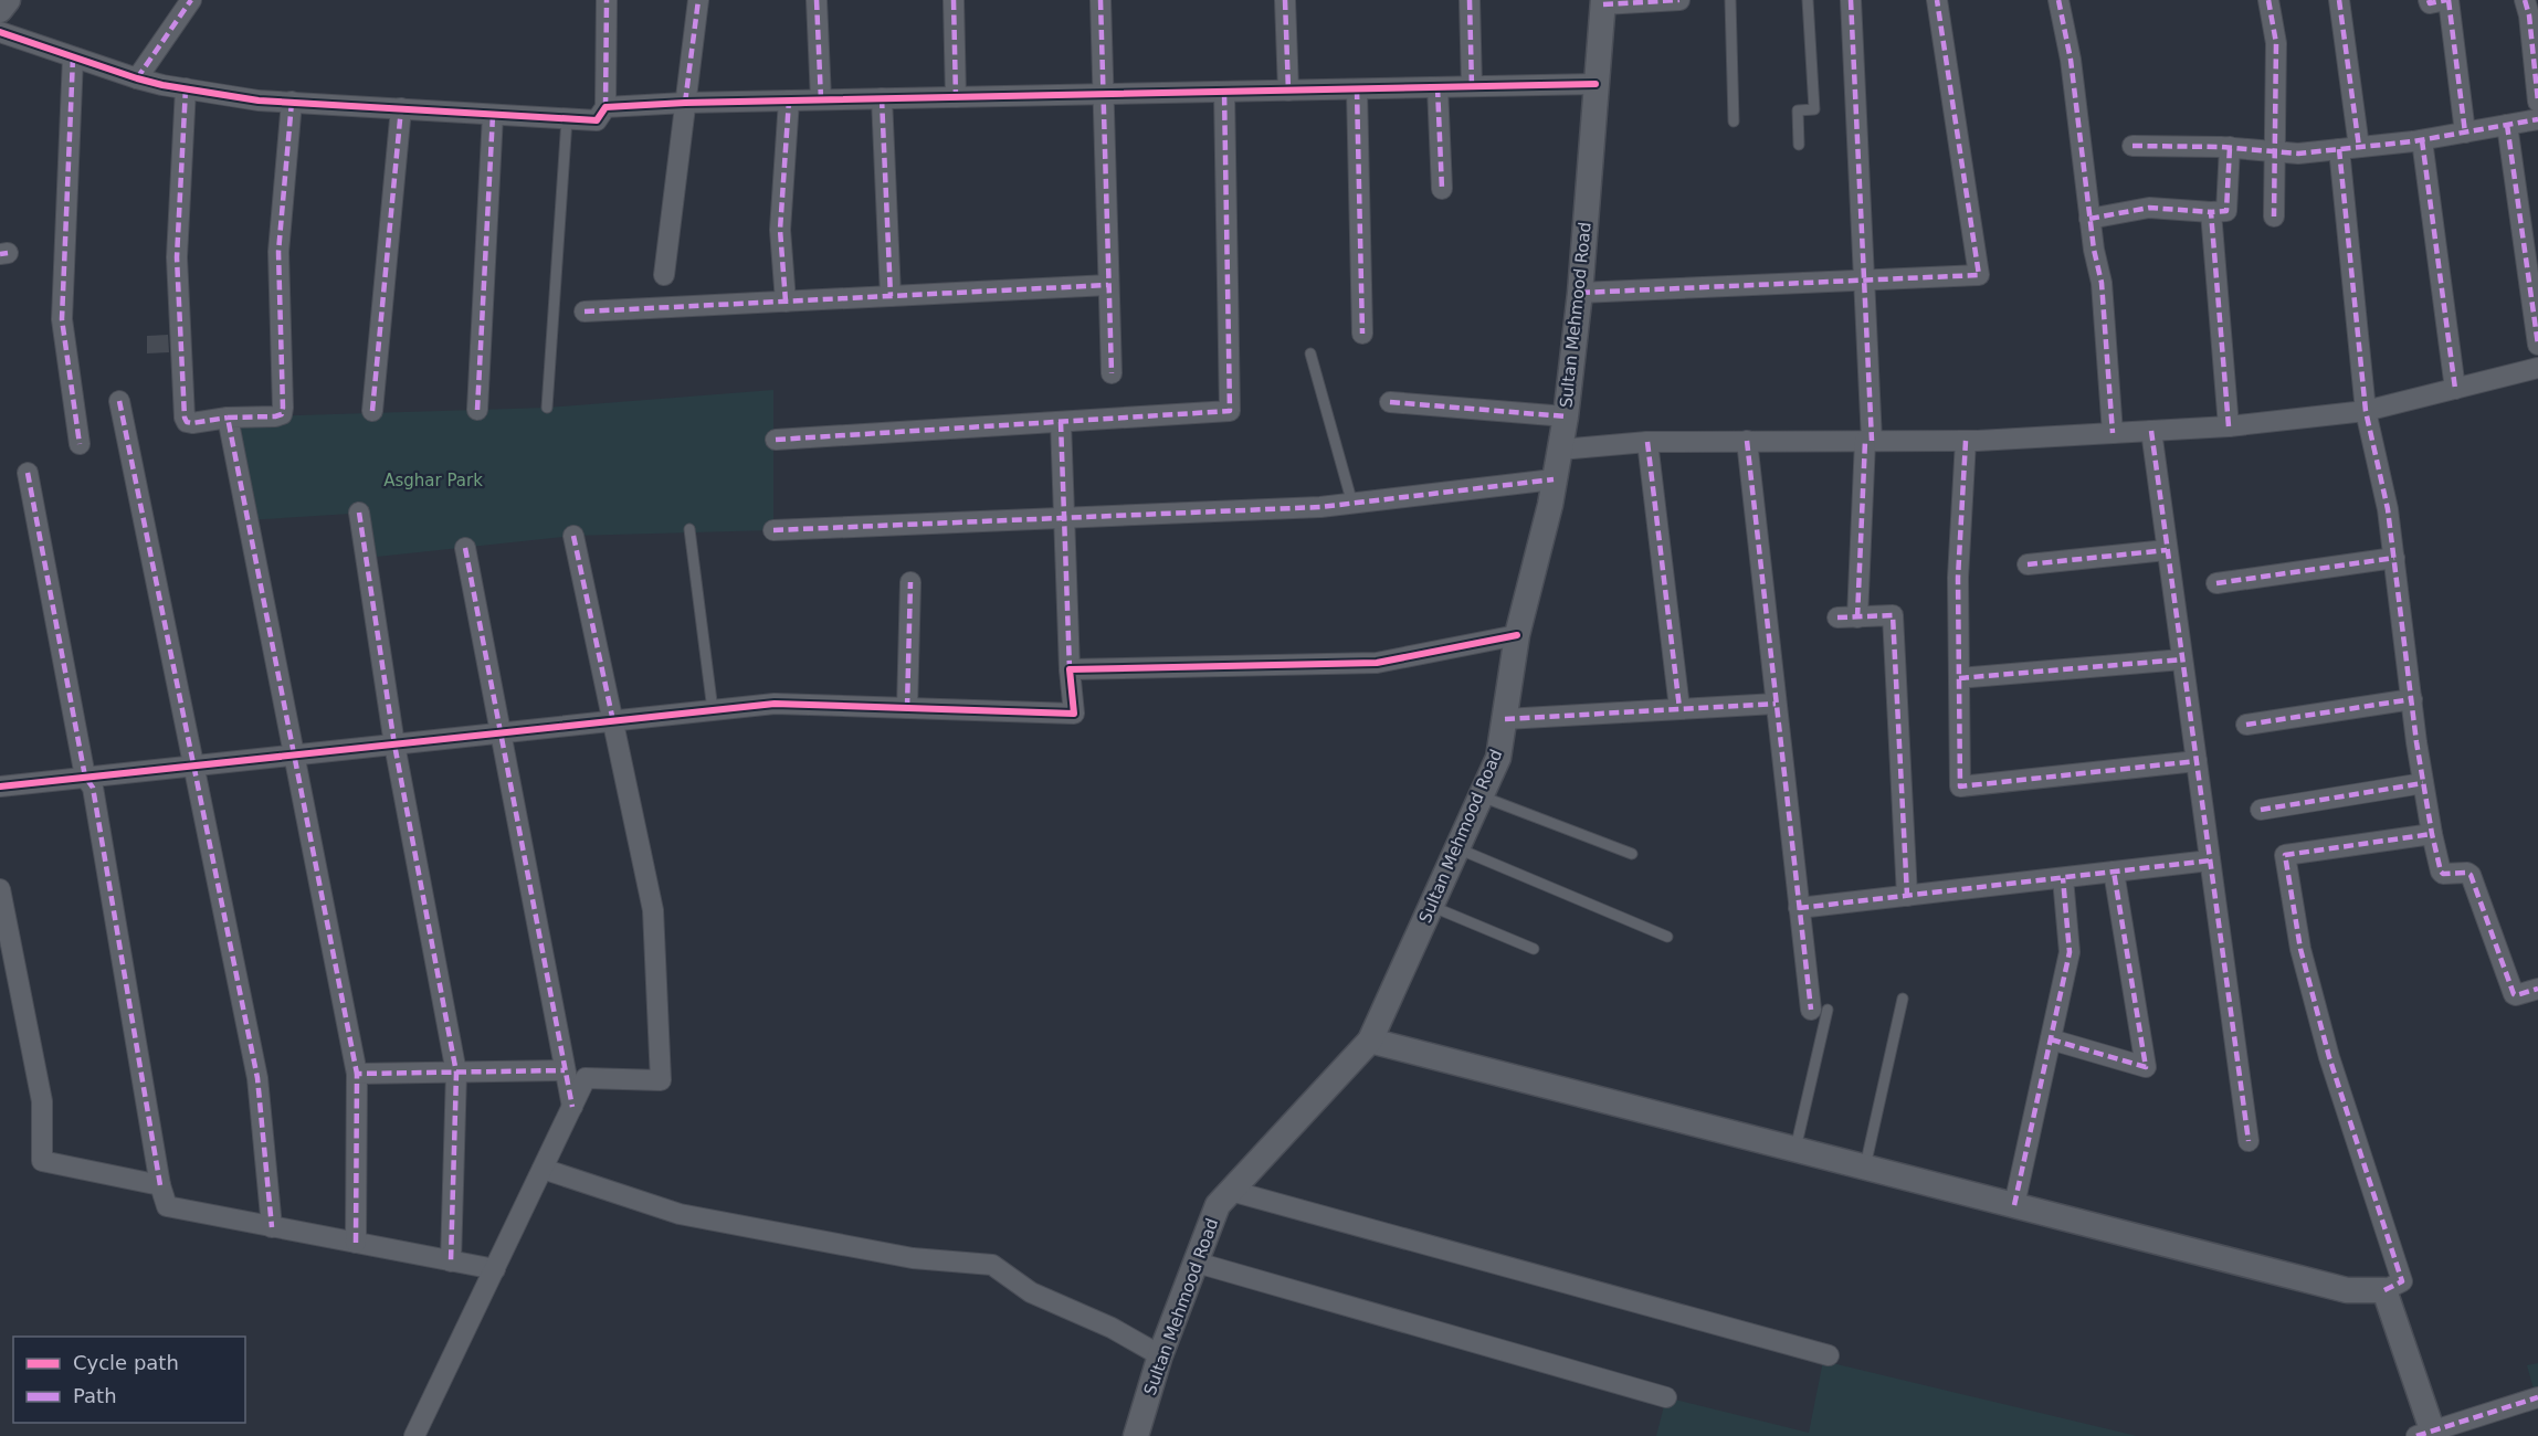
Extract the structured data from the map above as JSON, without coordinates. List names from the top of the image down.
{
  "streets": {
    "street": ["Sultan Mehmood Road"]
  },
  "parks": ["Asghar Park"],
  "legend": ["Cycle path", "Path"]
}
